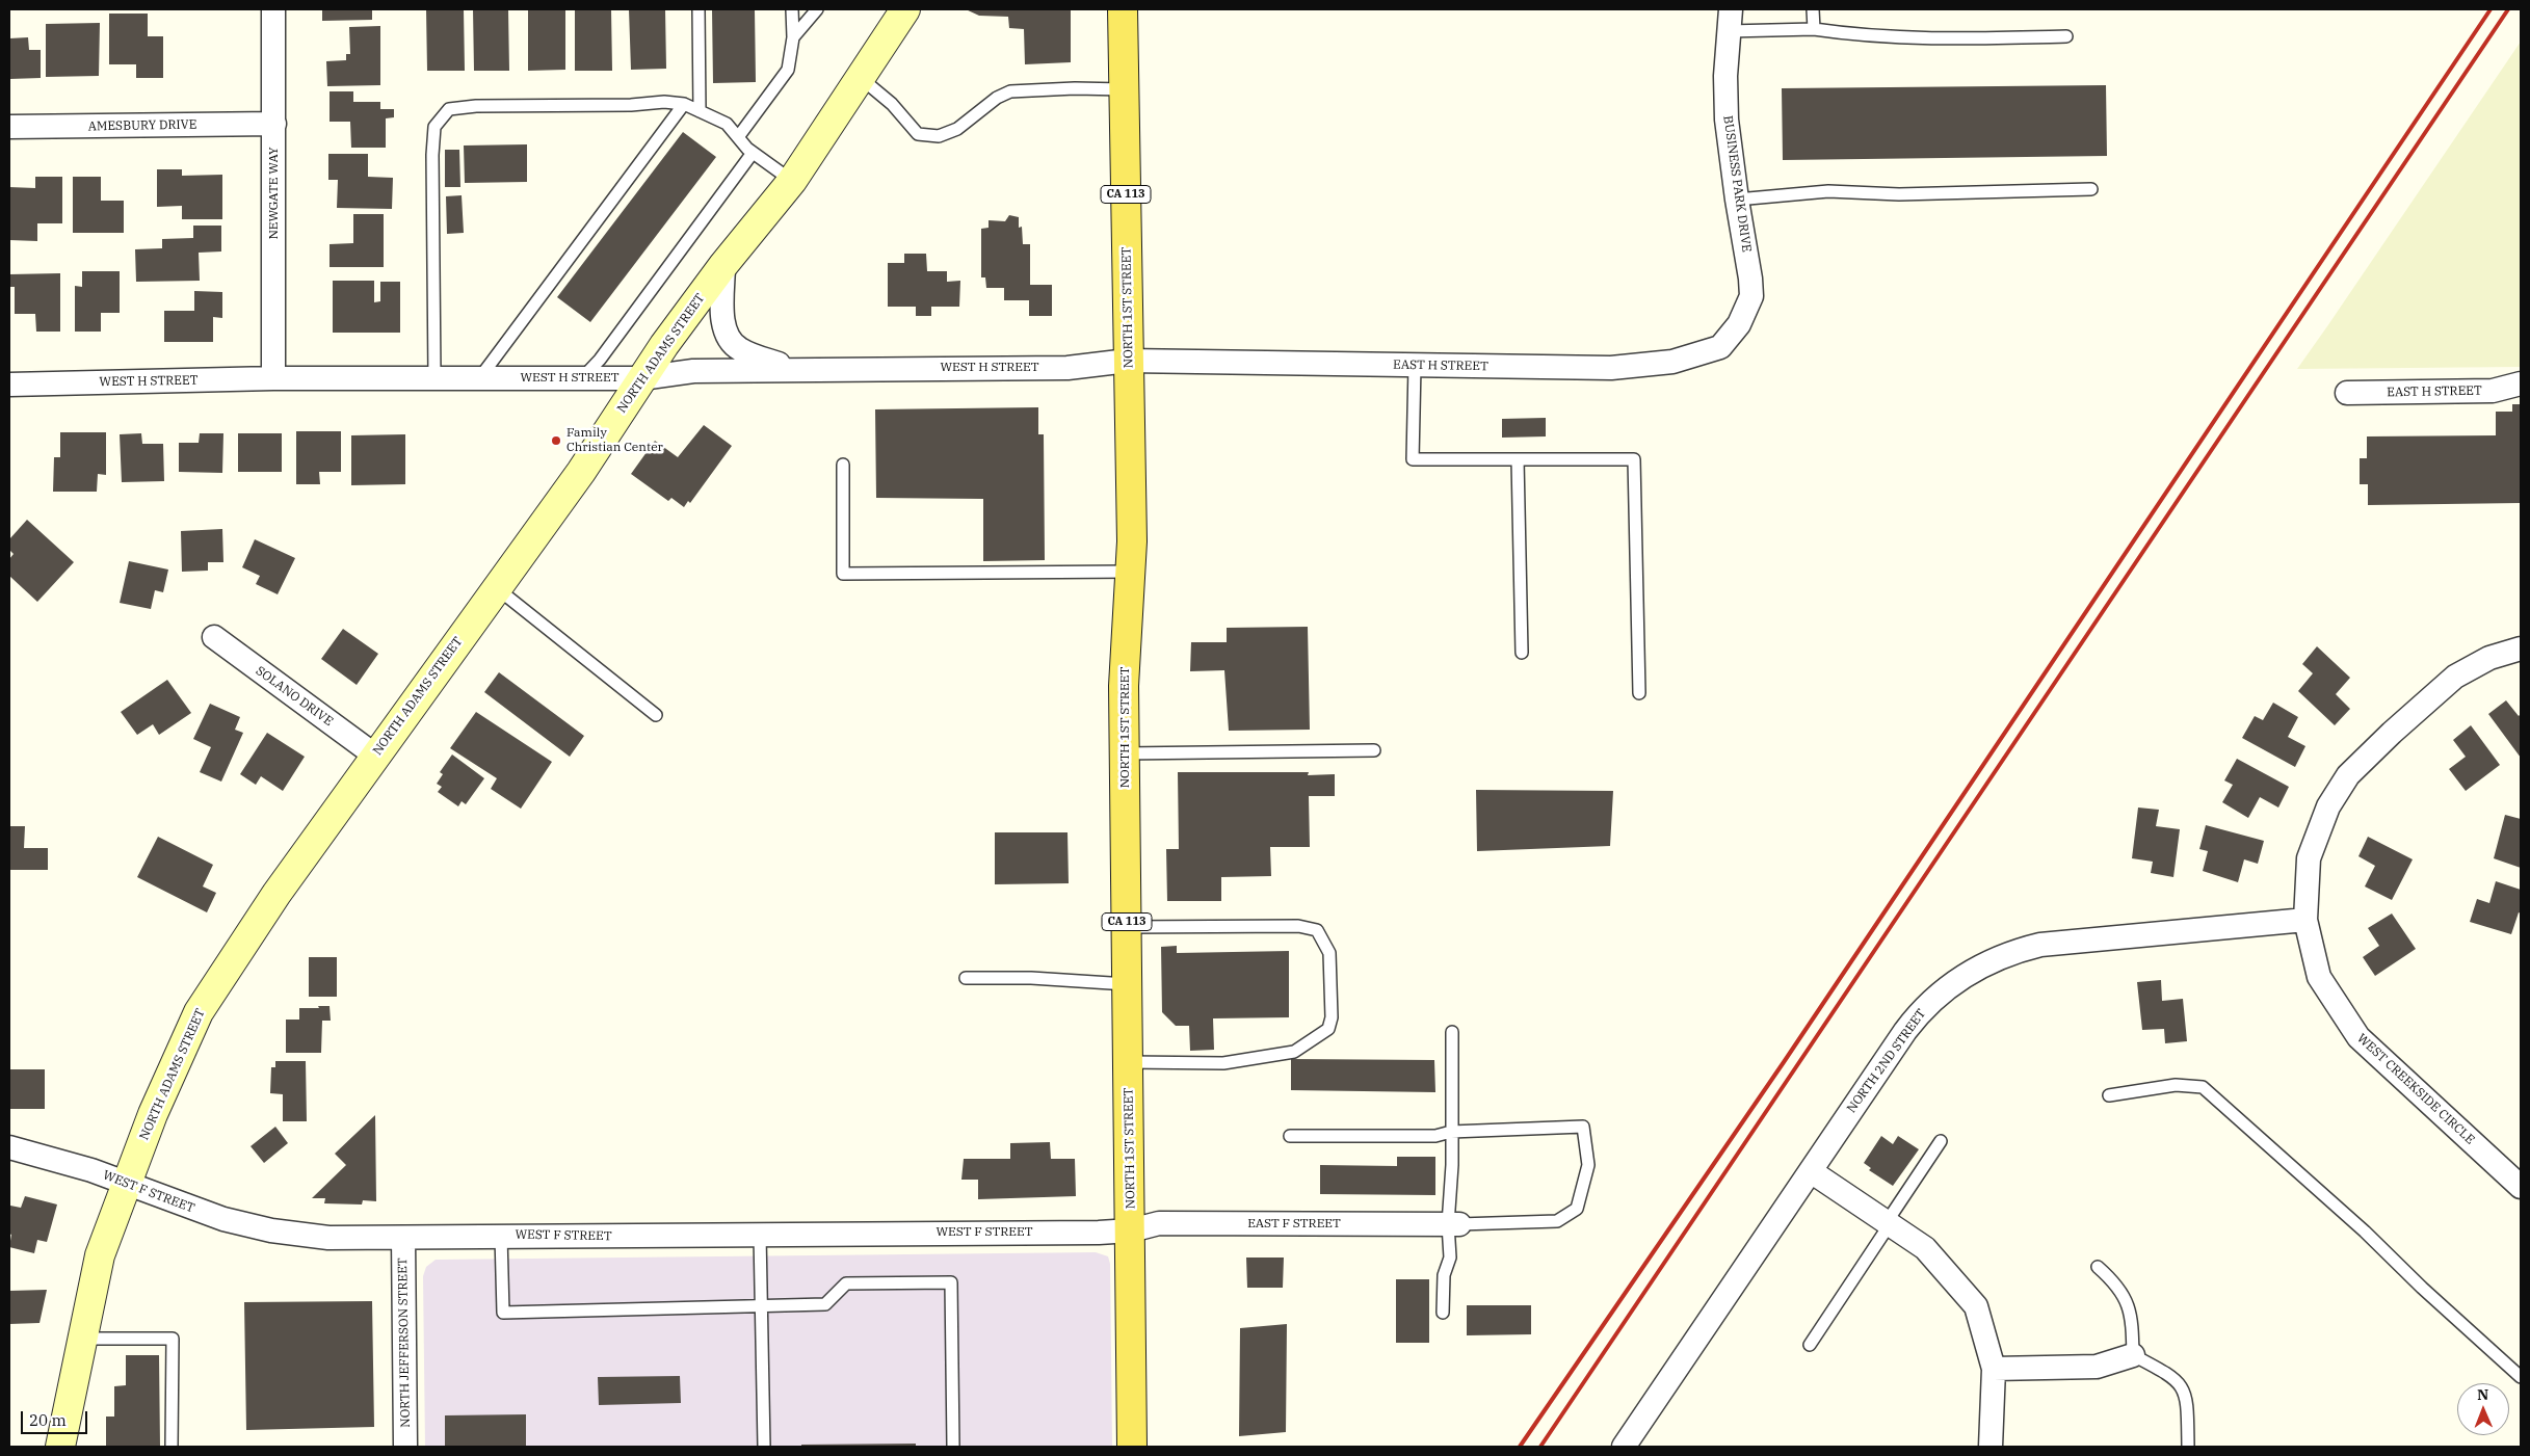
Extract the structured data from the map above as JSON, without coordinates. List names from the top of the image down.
{
  "streets": {
    "main road": ["CA 113", "NORTH 1ST STREET"],
    "street": [
      "AMESBURY DRIVE",
      "BUSINESS PARK DRIVE",
      "NEWGATE WAY",
      "NORTH ADAMS STREET",
      "EAST H STREET",
      "WEST H STREET",
      "SOLANO DRIVE",
      "NORTH 2ND STREET",
      "WEST CREEKSIDE CIRCLE",
      "WEST F STREET",
      "EAST F STREET",
      "NORTH JEFFERSON STREET"
    ]
  },
  "crossings": [
    ["AMESBURY DRIVE", "NEWGATE WAY"],
    ["BUSINESS PARK DRIVE", "EAST H STREET"],
    ["NEWGATE WAY", "WEST H STREET"],
    ["NORTH 1ST STREET", "EAST H STREET"],
    ["NORTH 1ST STREET", "WEST H STREET"],
    ["NORTH 1ST STREET", "WEST F STREET"],
    ["NORTH 1ST STREET", "EAST F STREET"],
    ["NORTH ADAMS STREET", "WEST H STREET"],
    ["NORTH ADAMS STREET", "SOLANO DRIVE"],
    ["NORTH ADAMS STREET", "WEST F STREET"],
    ["EAST H STREET", "WEST H STREET"],
    ["NORTH 2ND STREET", "WEST CREEKSIDE CIRCLE"],
    ["WEST F STREET", "EAST F STREET"],
    ["WEST F STREET", "NORTH JEFFERSON STREET"]
  ],
  "places": ["Family Christian Center"],
  "scale_bar": "20 m",
  "north": "top"
}
